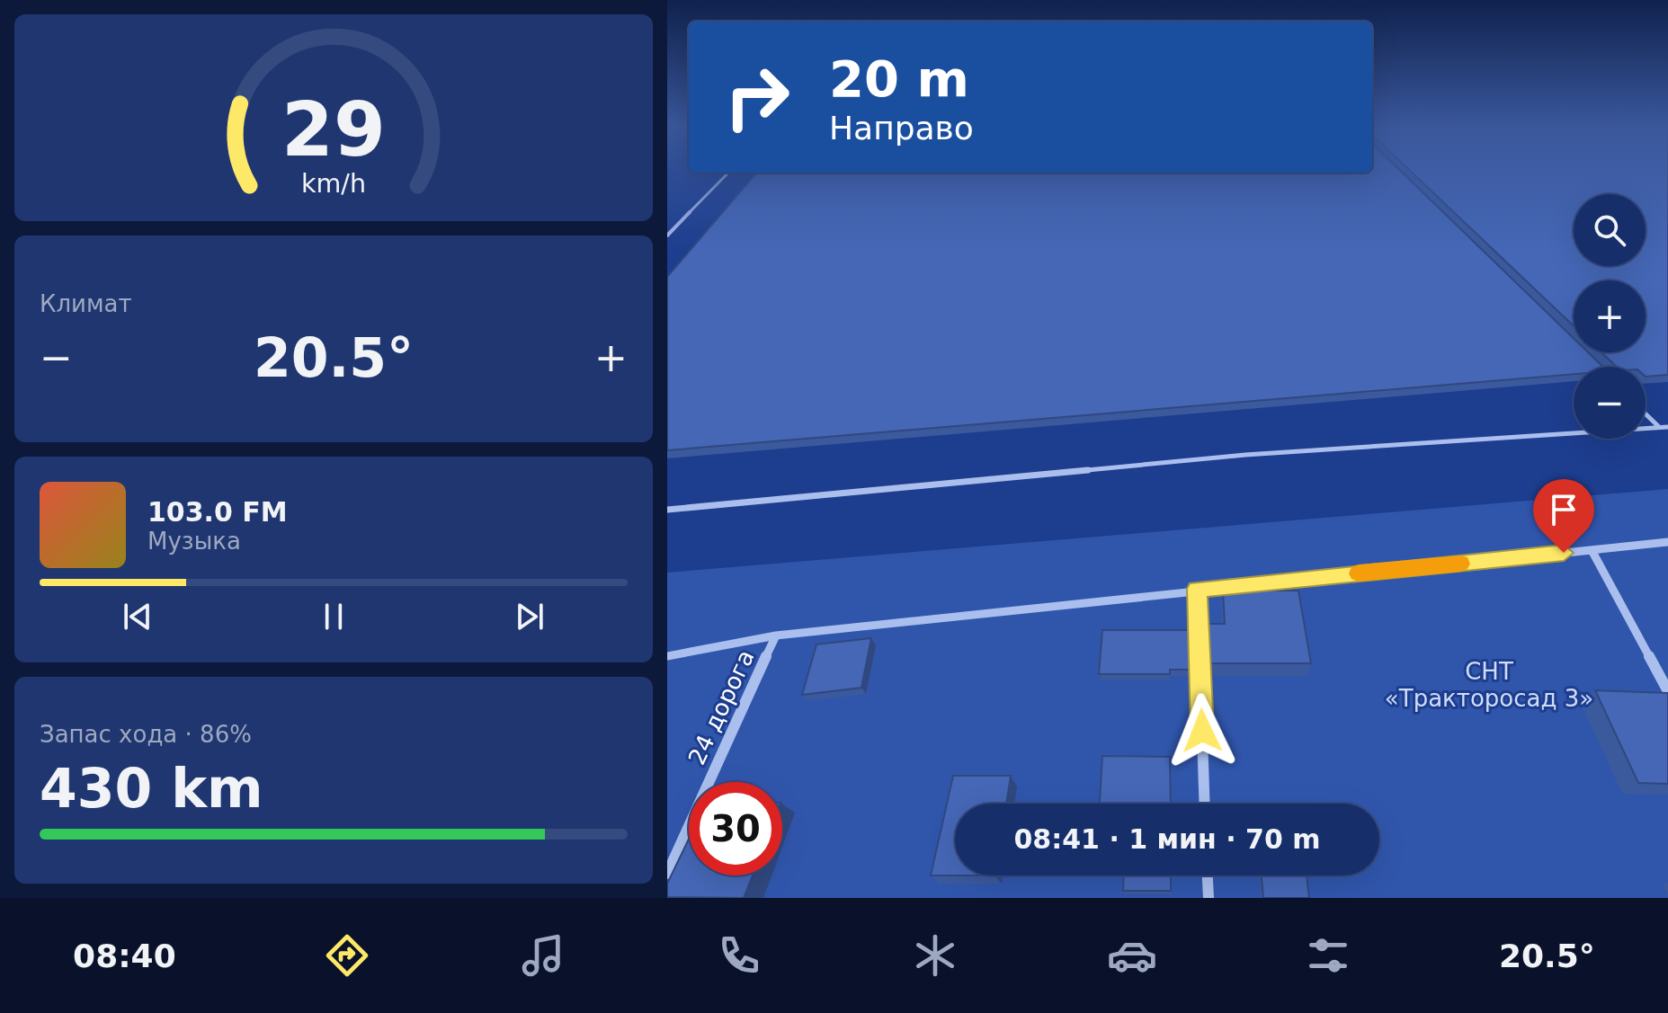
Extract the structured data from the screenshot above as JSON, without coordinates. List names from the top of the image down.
{
  "streets": {
    "street": ["24 дорога"]
  },
  "parks": ["СНТ «Тракторосад 3»"],
  "page": {
    "turn": ["20 m", "Направо"],
    "map_buttons": ["+", "−"],
    "tile": [
      "Климат",
      ["Запас хода · 86%", "430 km"]
    ],
    "heat": ["−", "20.5°", "+"],
    "song": ["103.0 FM", "Музыка"],
    "limit": "30",
    "trip": "08:41 · 1 мин · 70 m",
    "tabs": ["08:40", "20.5°"],
    "gauge": ["29", "km/h"]
  }
}
